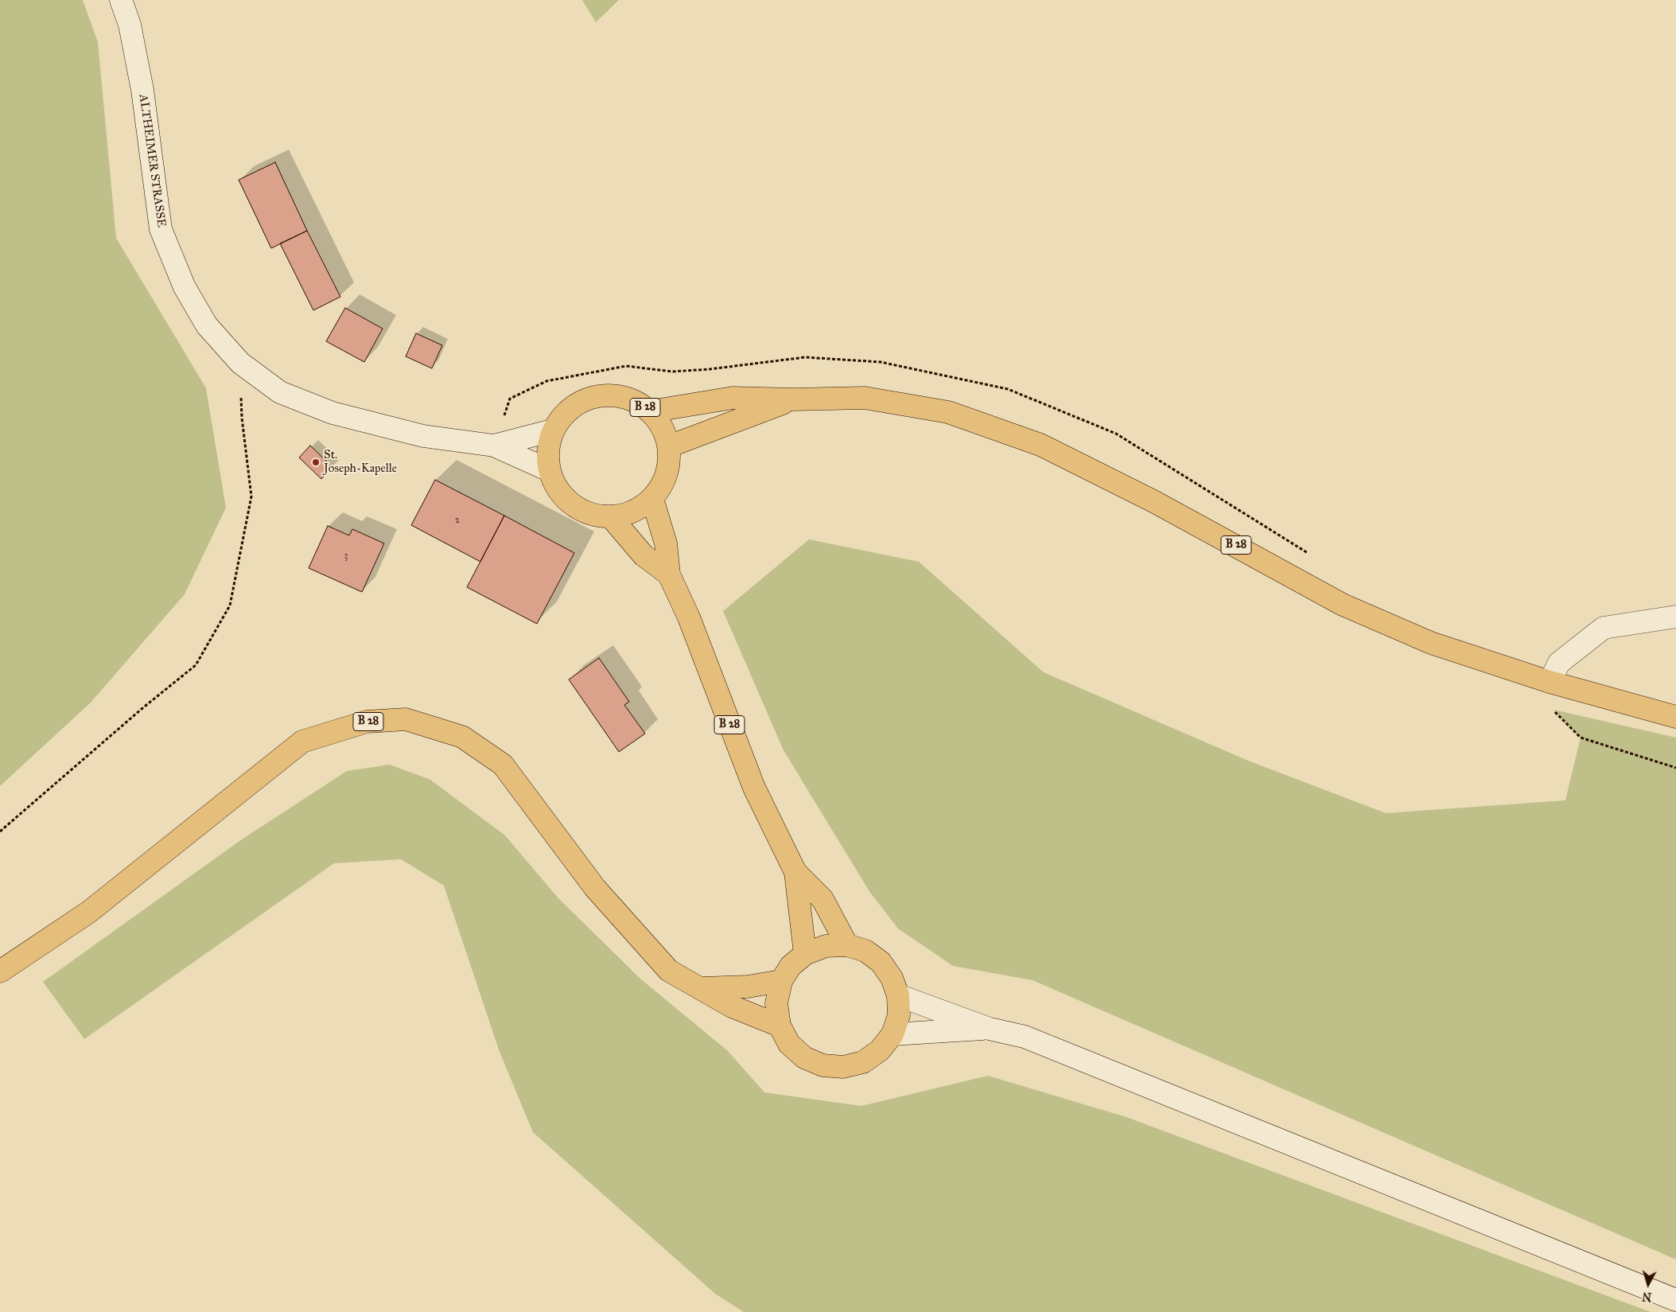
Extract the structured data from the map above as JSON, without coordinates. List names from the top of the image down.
{
  "streets": {
    "main road": ["B 28"],
    "street": ["ALTHEIMER STRASSE"]
  },
  "crossings": [
    ["ALTHEIMER STRASSE", "B 28"]
  ],
  "places": ["St. Joseph-Kapelle"],
  "house_numbers": ["2", "3"],
  "north": "bottom"
}
